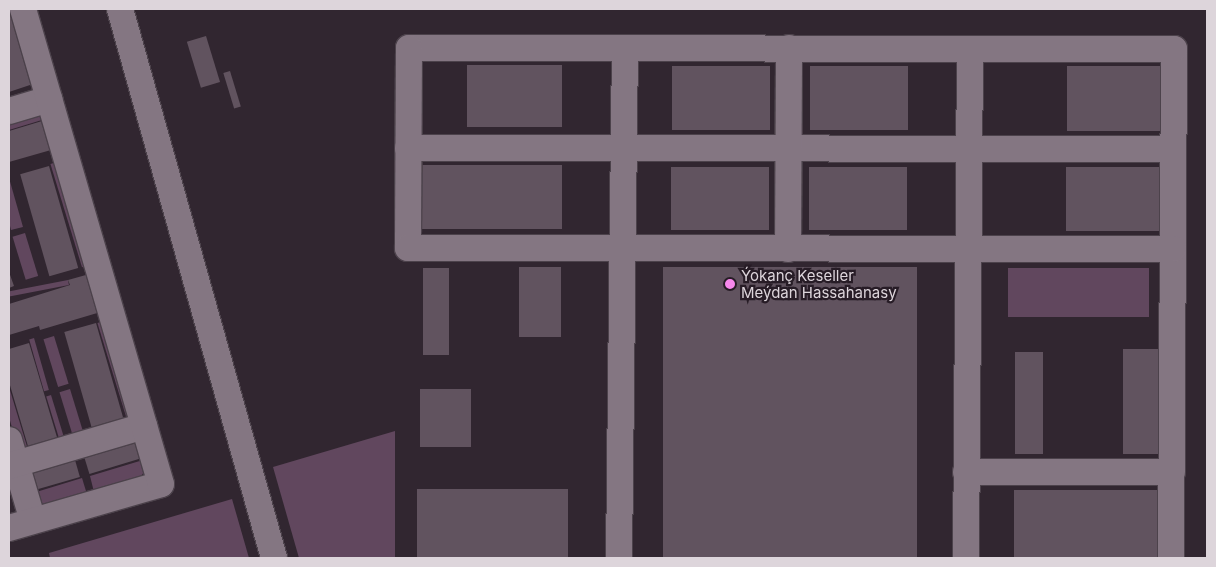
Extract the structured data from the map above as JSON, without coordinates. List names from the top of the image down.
{
  "places": ["Ýokanç Keseller Meýdan Hassahanasy"]
}
